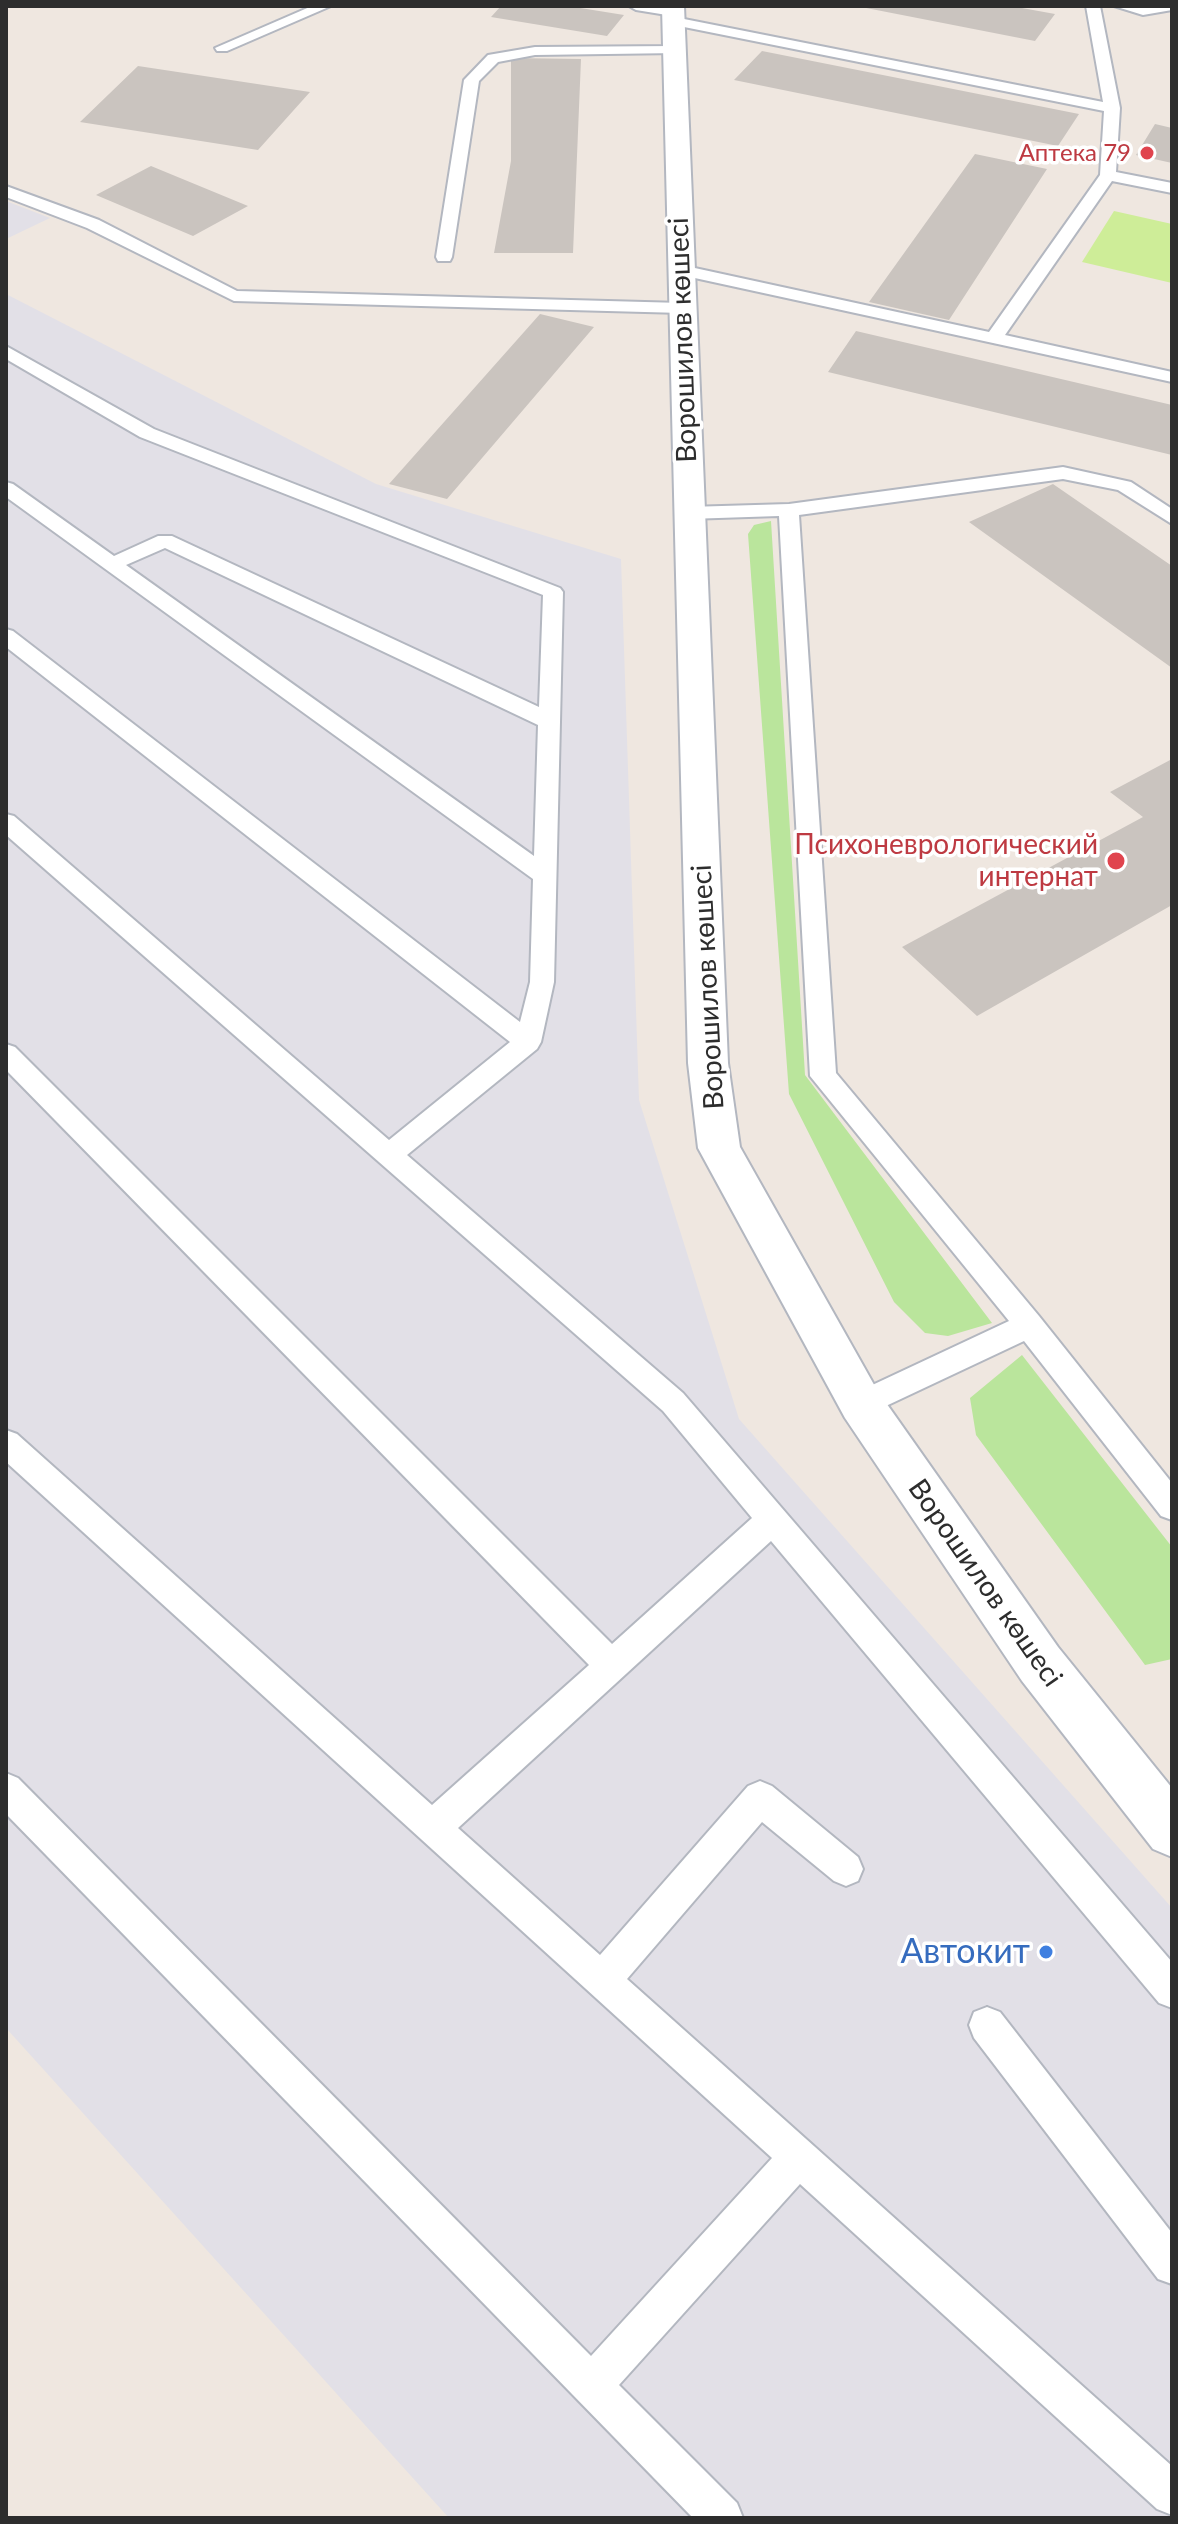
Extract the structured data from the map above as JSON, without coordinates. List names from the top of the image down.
{
  "streets": {
    "street": ["Ворошилов көшесі"]
  },
  "places": ["Аптека 79", "Психоневрологический интернат", "Автокит"]
}
